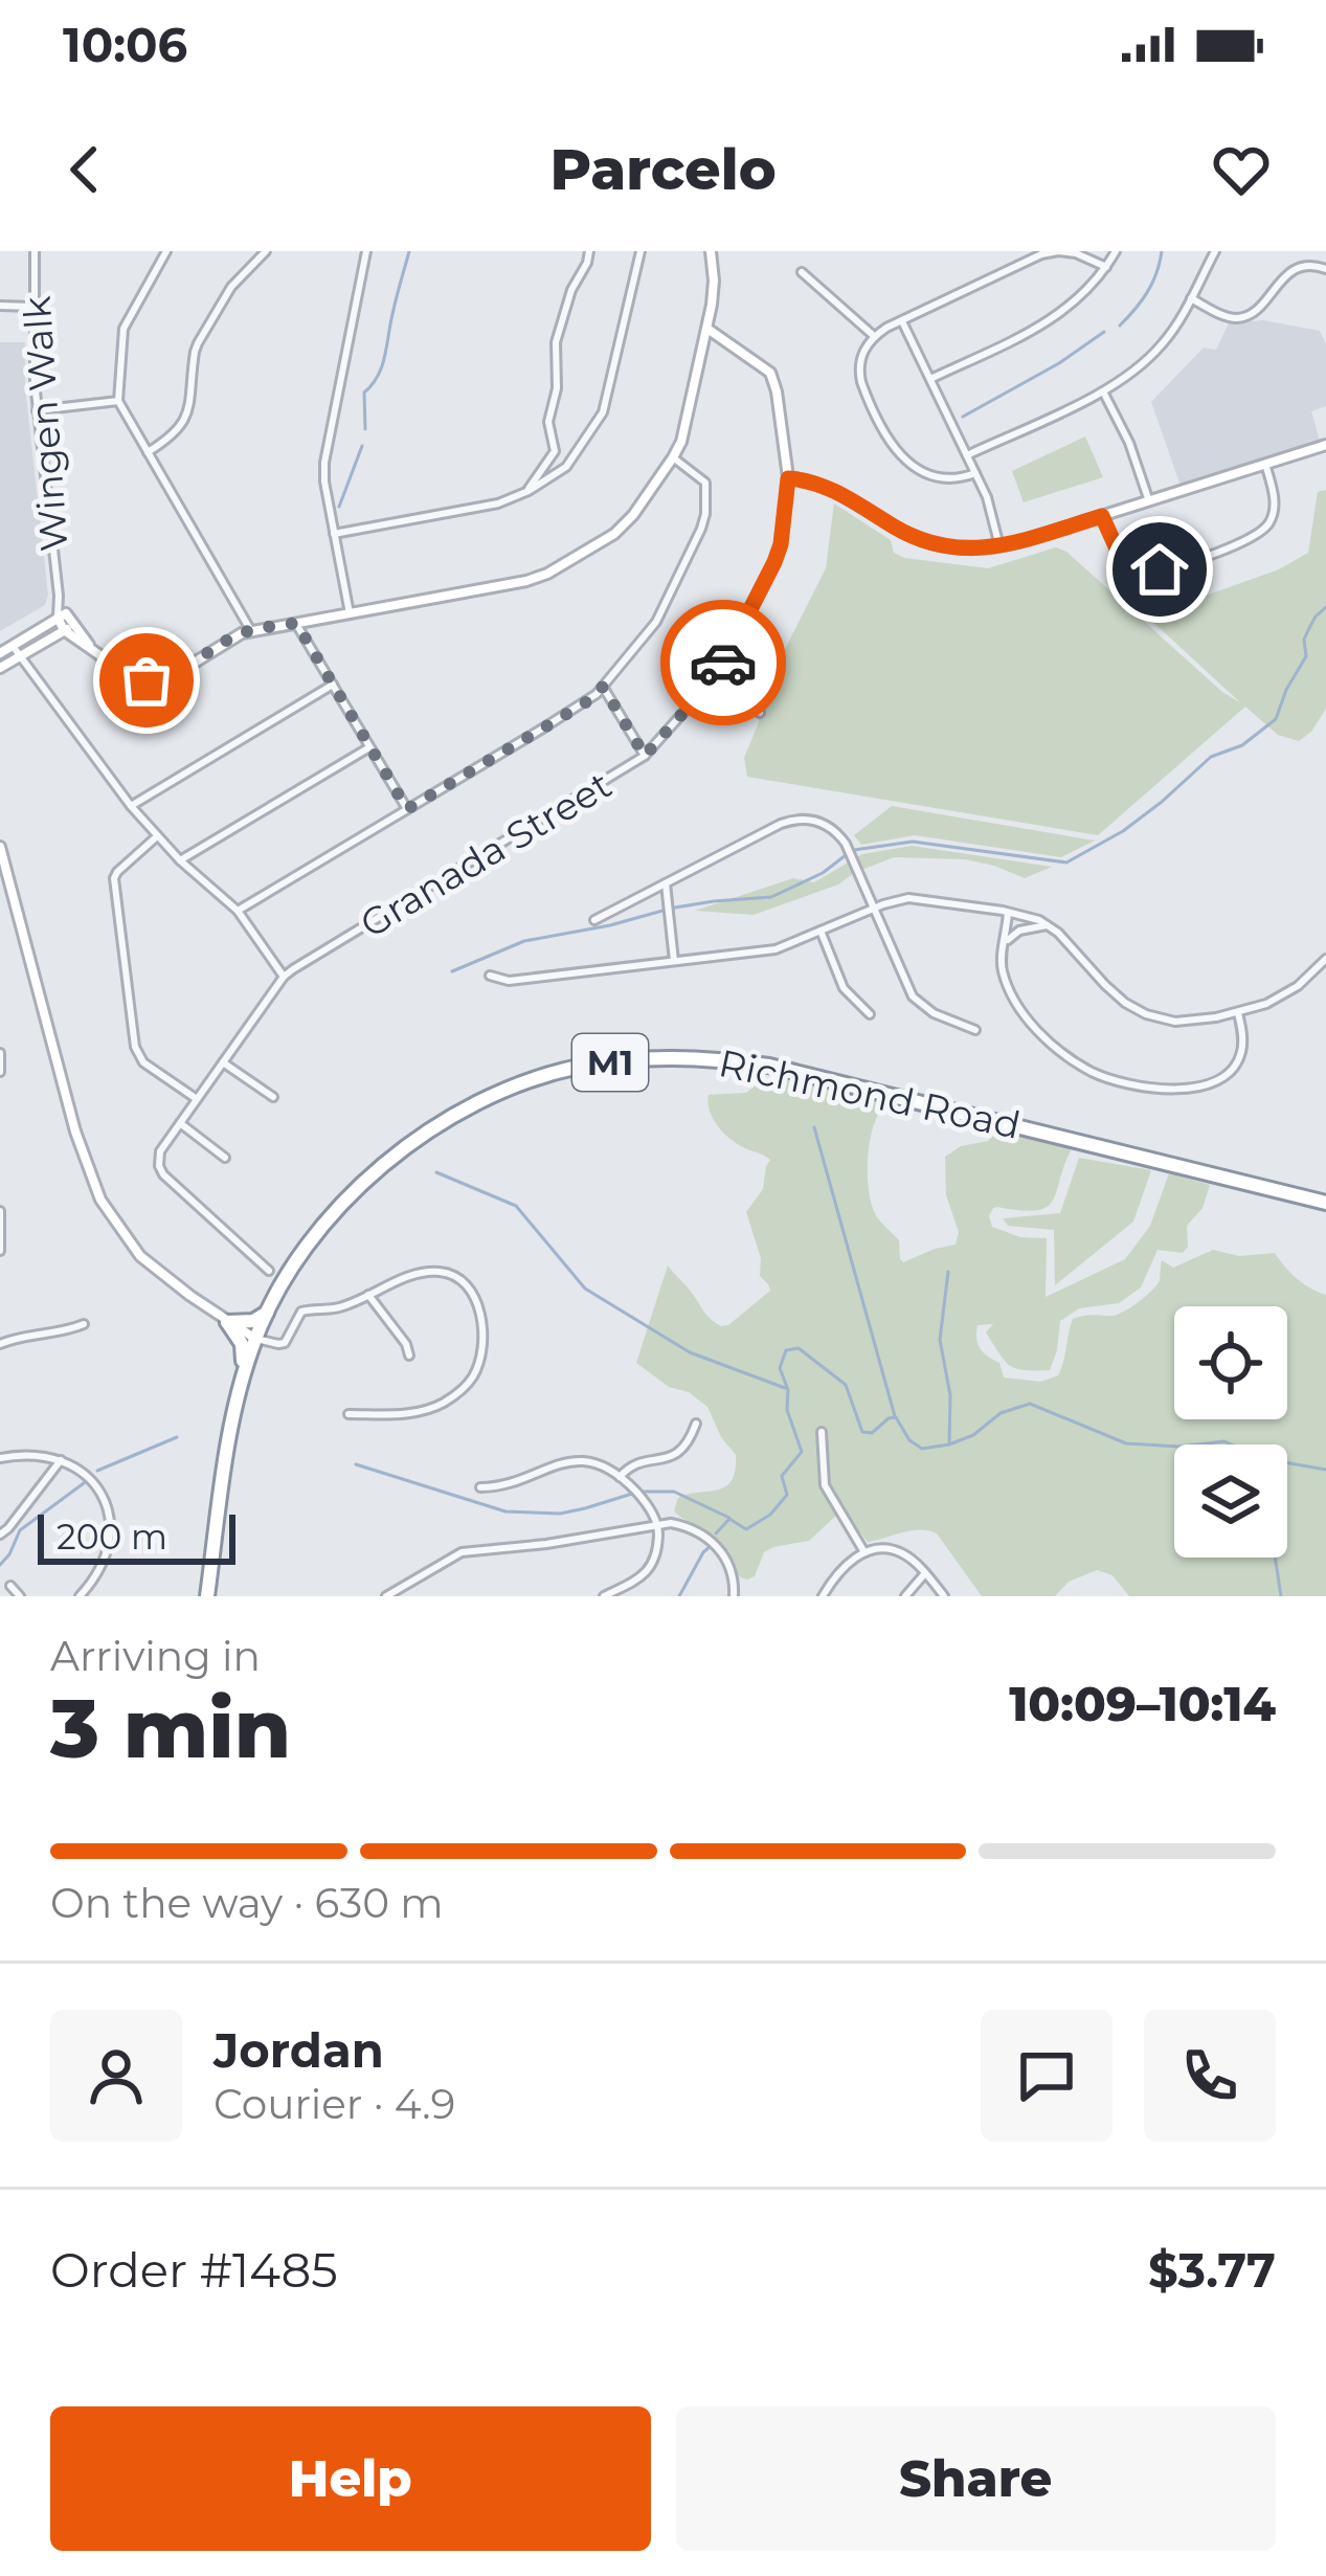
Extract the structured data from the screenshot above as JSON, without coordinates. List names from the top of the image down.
{
  "streets": {
    "highway": ["M1", "Richmond Road"],
    "street": ["Wingen Walk", "Granada Street"]
  },
  "scale_bar": "200 m",
  "page": {
    "status": "10:06",
    "header": "Parcelo",
    "scale": "200 m",
    "heading": ["3 min", "Arriving in", "10:09–10:14"],
    "panel": [
      "Jordan",
      "Courier · 4.9",
      "Order #1485",
      "$3.77"
    ],
    "bar": "On the way · 630 m",
    "buttons": ["Help", "Share"]
  }
}
